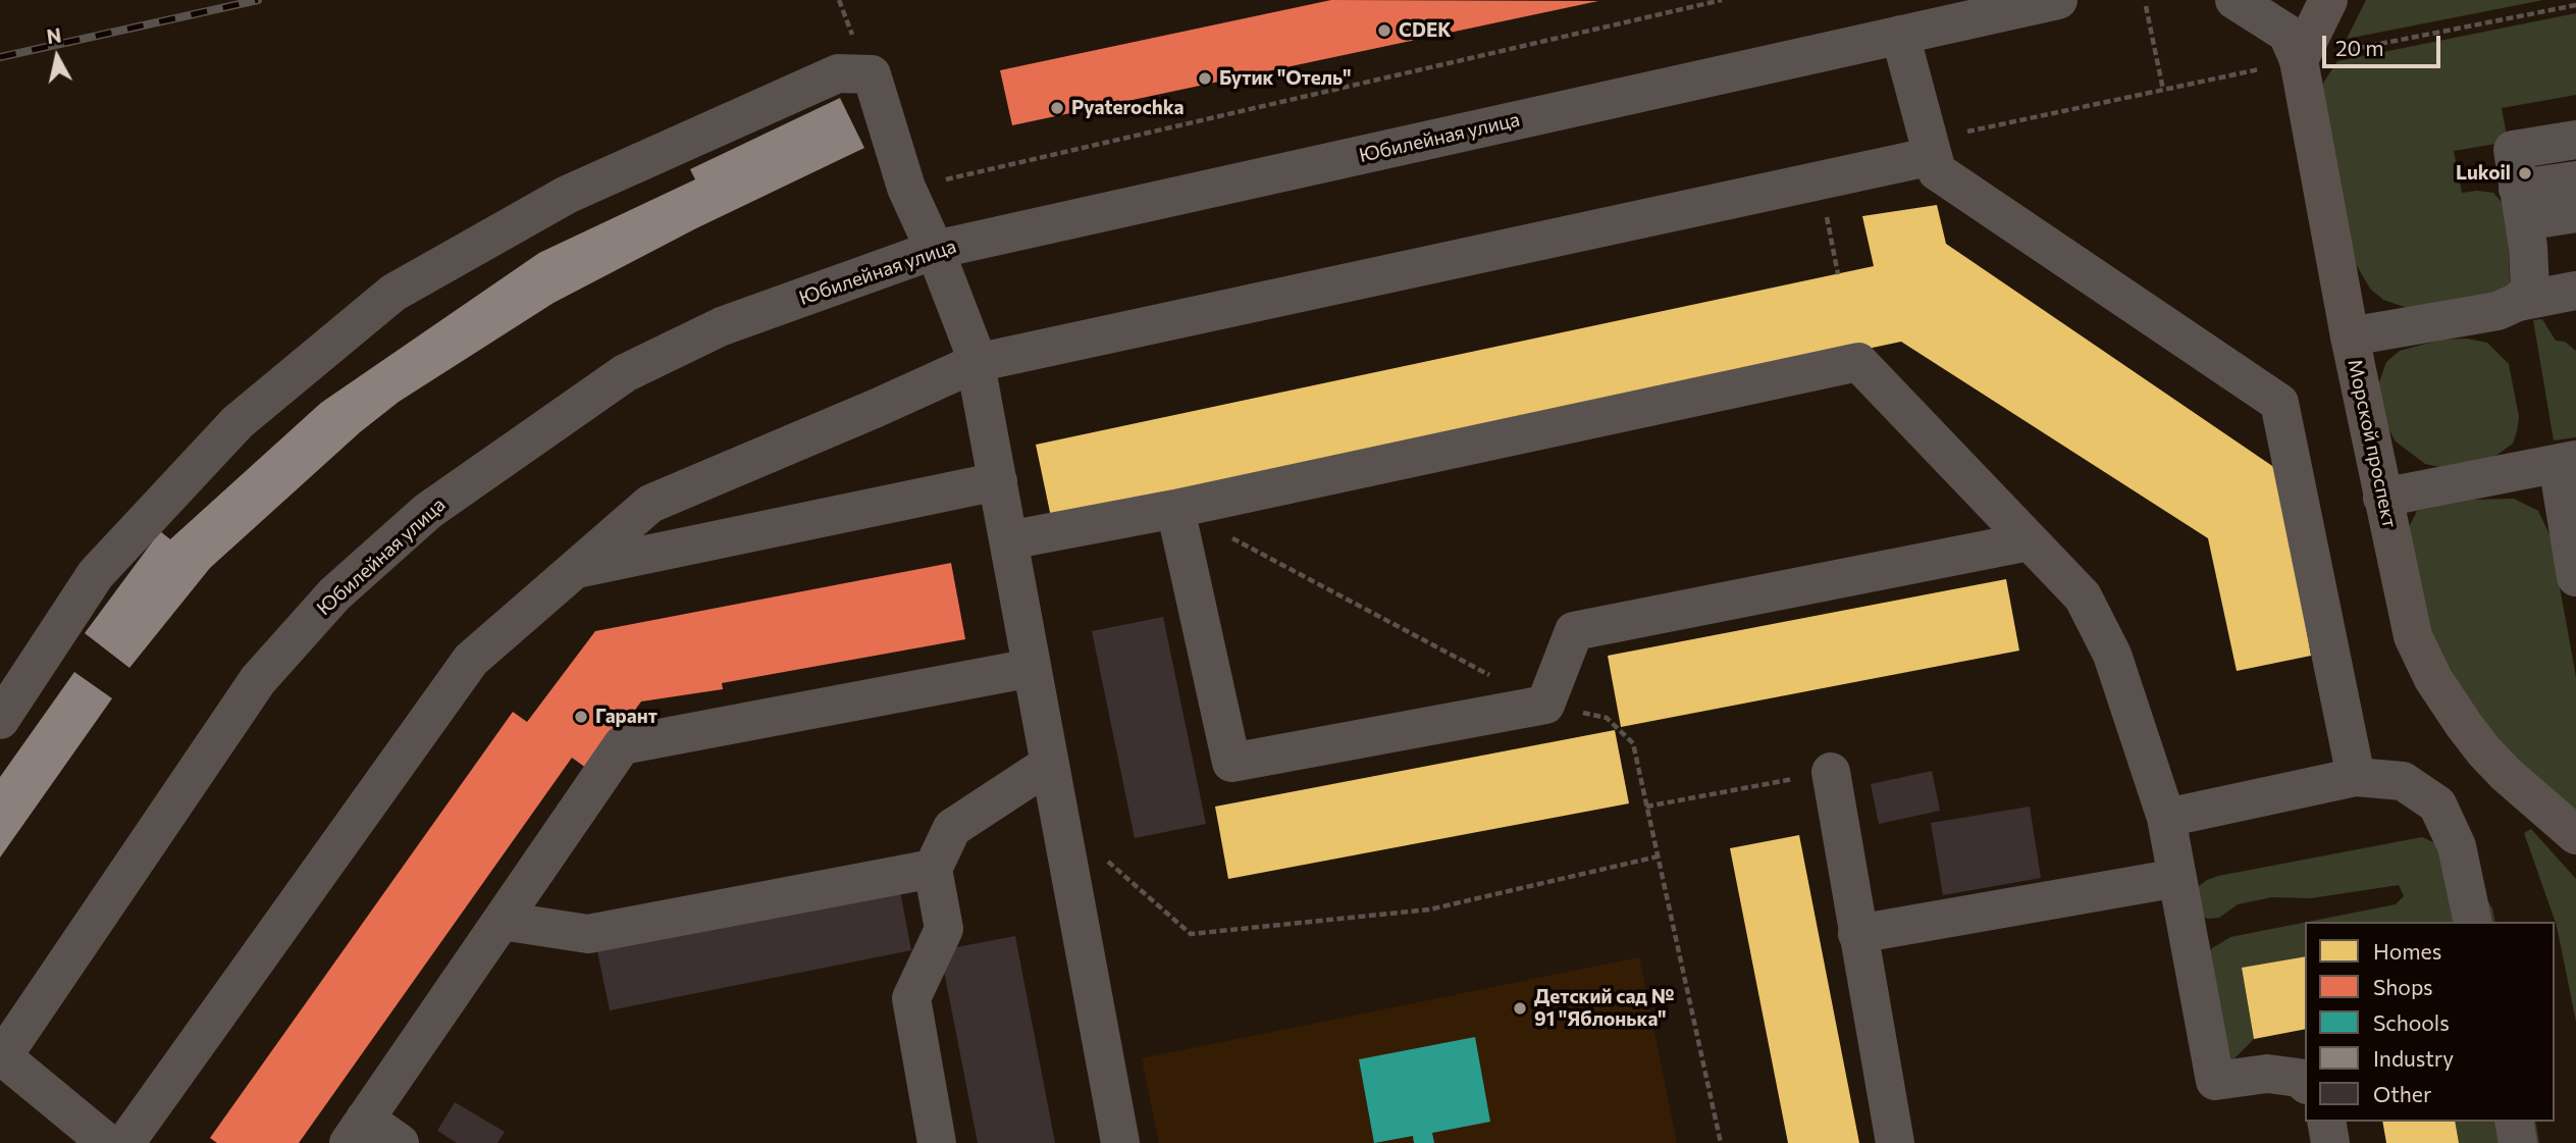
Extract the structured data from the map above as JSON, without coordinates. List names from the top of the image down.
{
  "streets": {
    "main road": ["Морской проспект"],
    "street": ["Юбилейная улица"]
  },
  "places": [
    "CDEK",
    "Бутик \"Отель\"",
    "Pyaterochka",
    "Lukoil",
    "Гарант",
    "Детский сад № 91 \"Яблонька\""
  ],
  "legend": [
    "Homes",
    "Shops",
    "Schools",
    "Industry",
    "Other"
  ],
  "scale_bar": "20 m",
  "north": "top"
}
